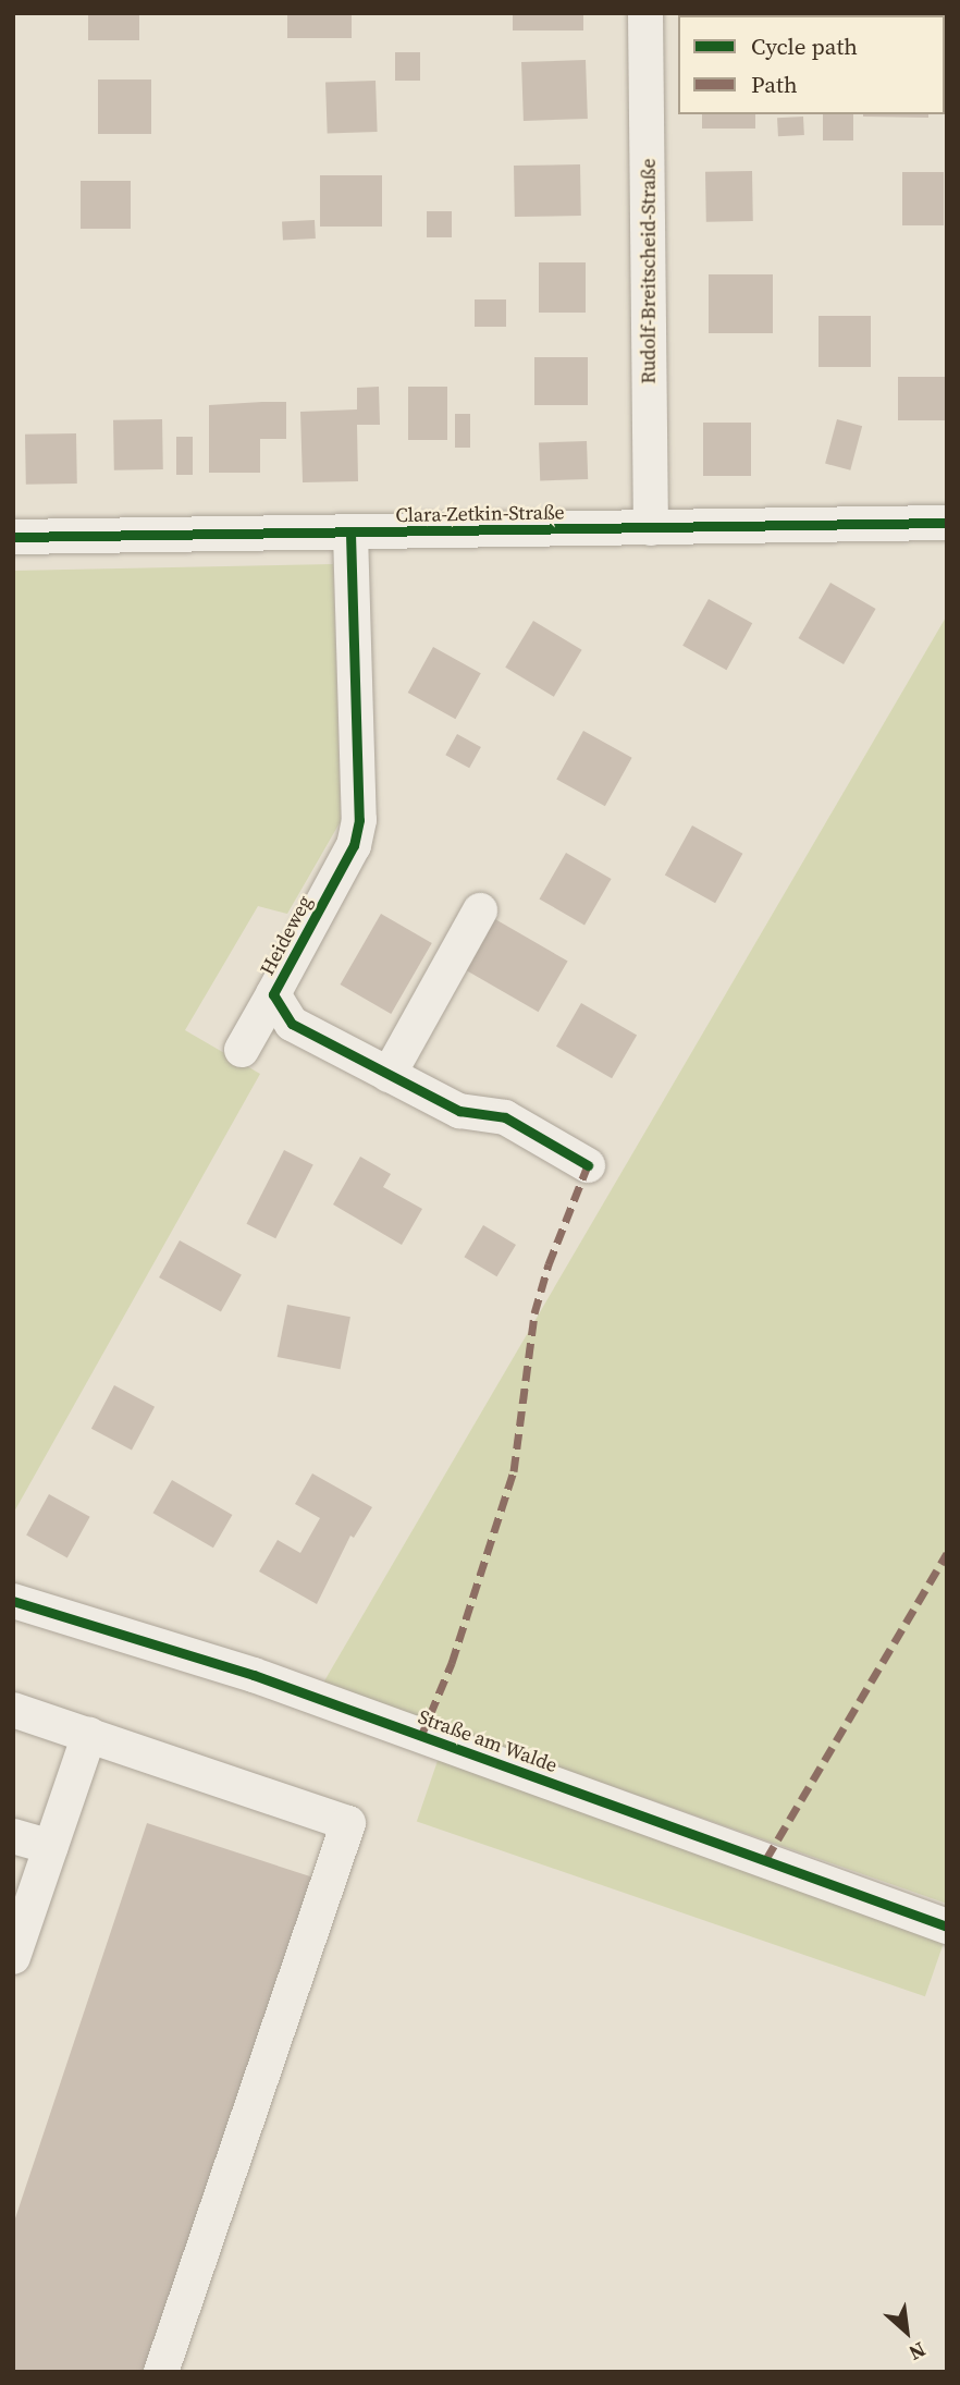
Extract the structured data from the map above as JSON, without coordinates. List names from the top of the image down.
{
  "streets": {
    "street": [
      "Rudolf-Breitscheid-Straße",
      "Clara-Zetkin-Straße",
      "Heideweg",
      "Straße am Walde"
    ]
  },
  "crossings": [
    ["Rudolf-Breitscheid-Straße", "Clara-Zetkin-Straße"],
    ["Clara-Zetkin-Straße", "Heideweg"]
  ],
  "legend": ["Cycle path", "Path"],
  "north": "bottom right"
}
